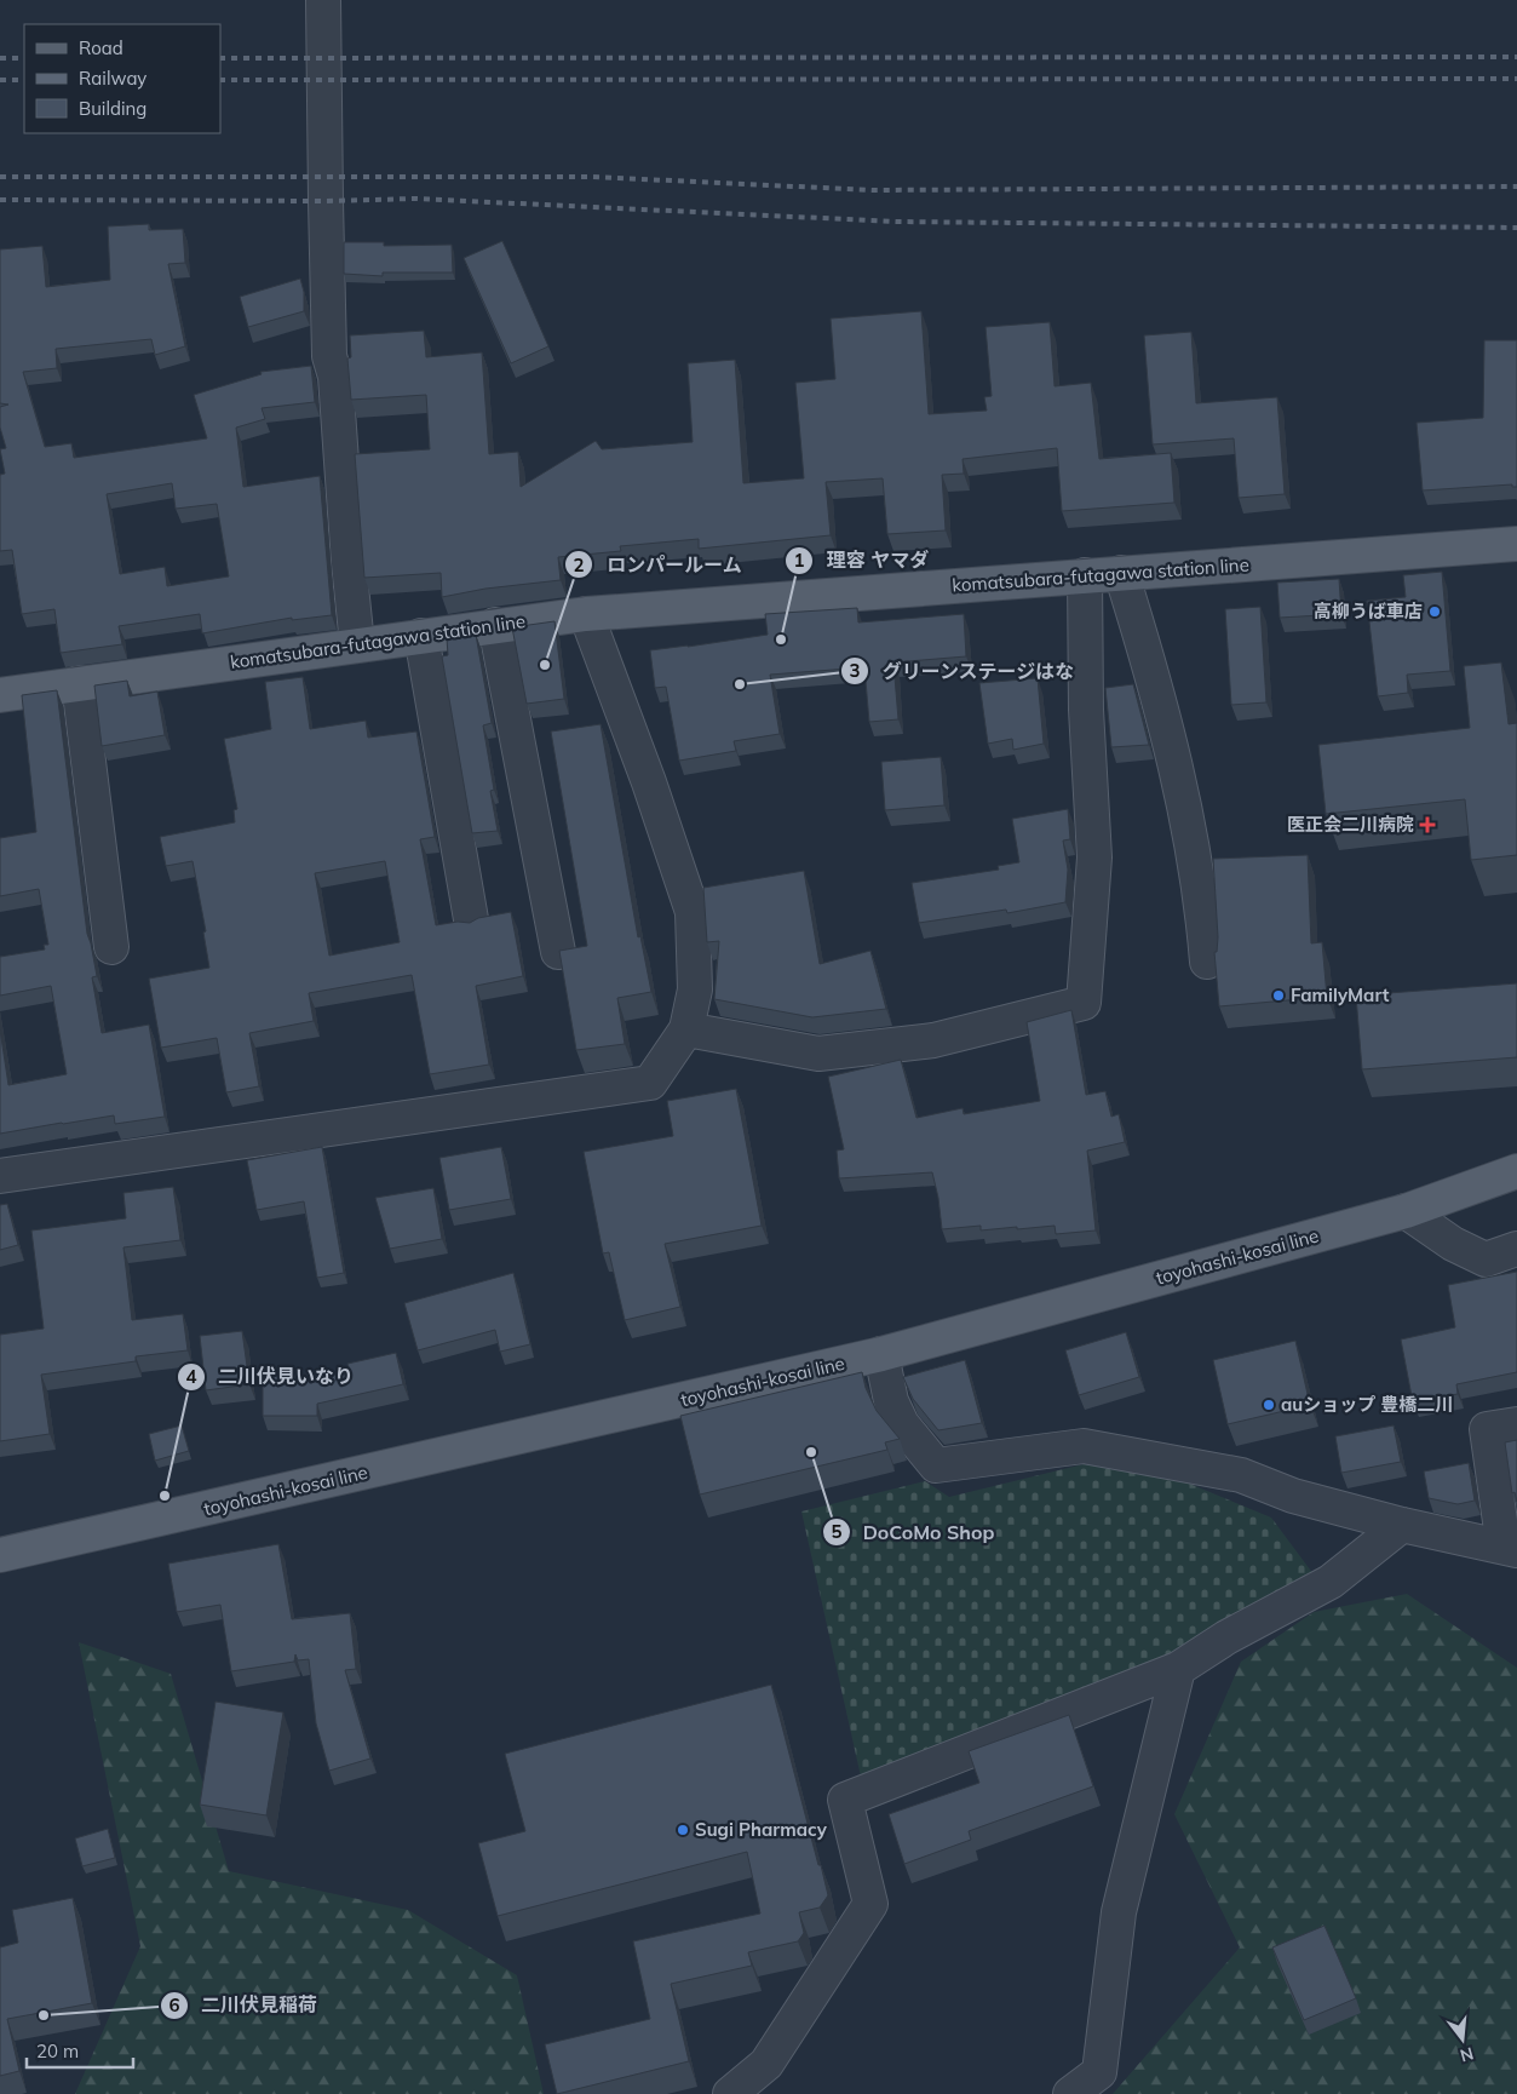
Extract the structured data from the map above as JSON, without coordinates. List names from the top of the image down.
{
  "streets": {
    "main road": ["komatsubara-futagawa station line", "toyohashi-kosai line"]
  },
  "places": {
    "other": [
      "高柳うば車店",
      "理容 ヤマダ",
      "ロンパールーム",
      "グリーンステージはな",
      "FamilyMart",
      "auショップ 豊橋二川",
      "DoCoMo Shop",
      "二川伏見いなり",
      "Sugi Pharmacy",
      "二川伏見稲荷"
    ],
    "health": ["医正会二川病院"]
  },
  "legend": ["Road", "Railway", "Building"],
  "scale_bar": "20 m",
  "north": "bottom"
}
